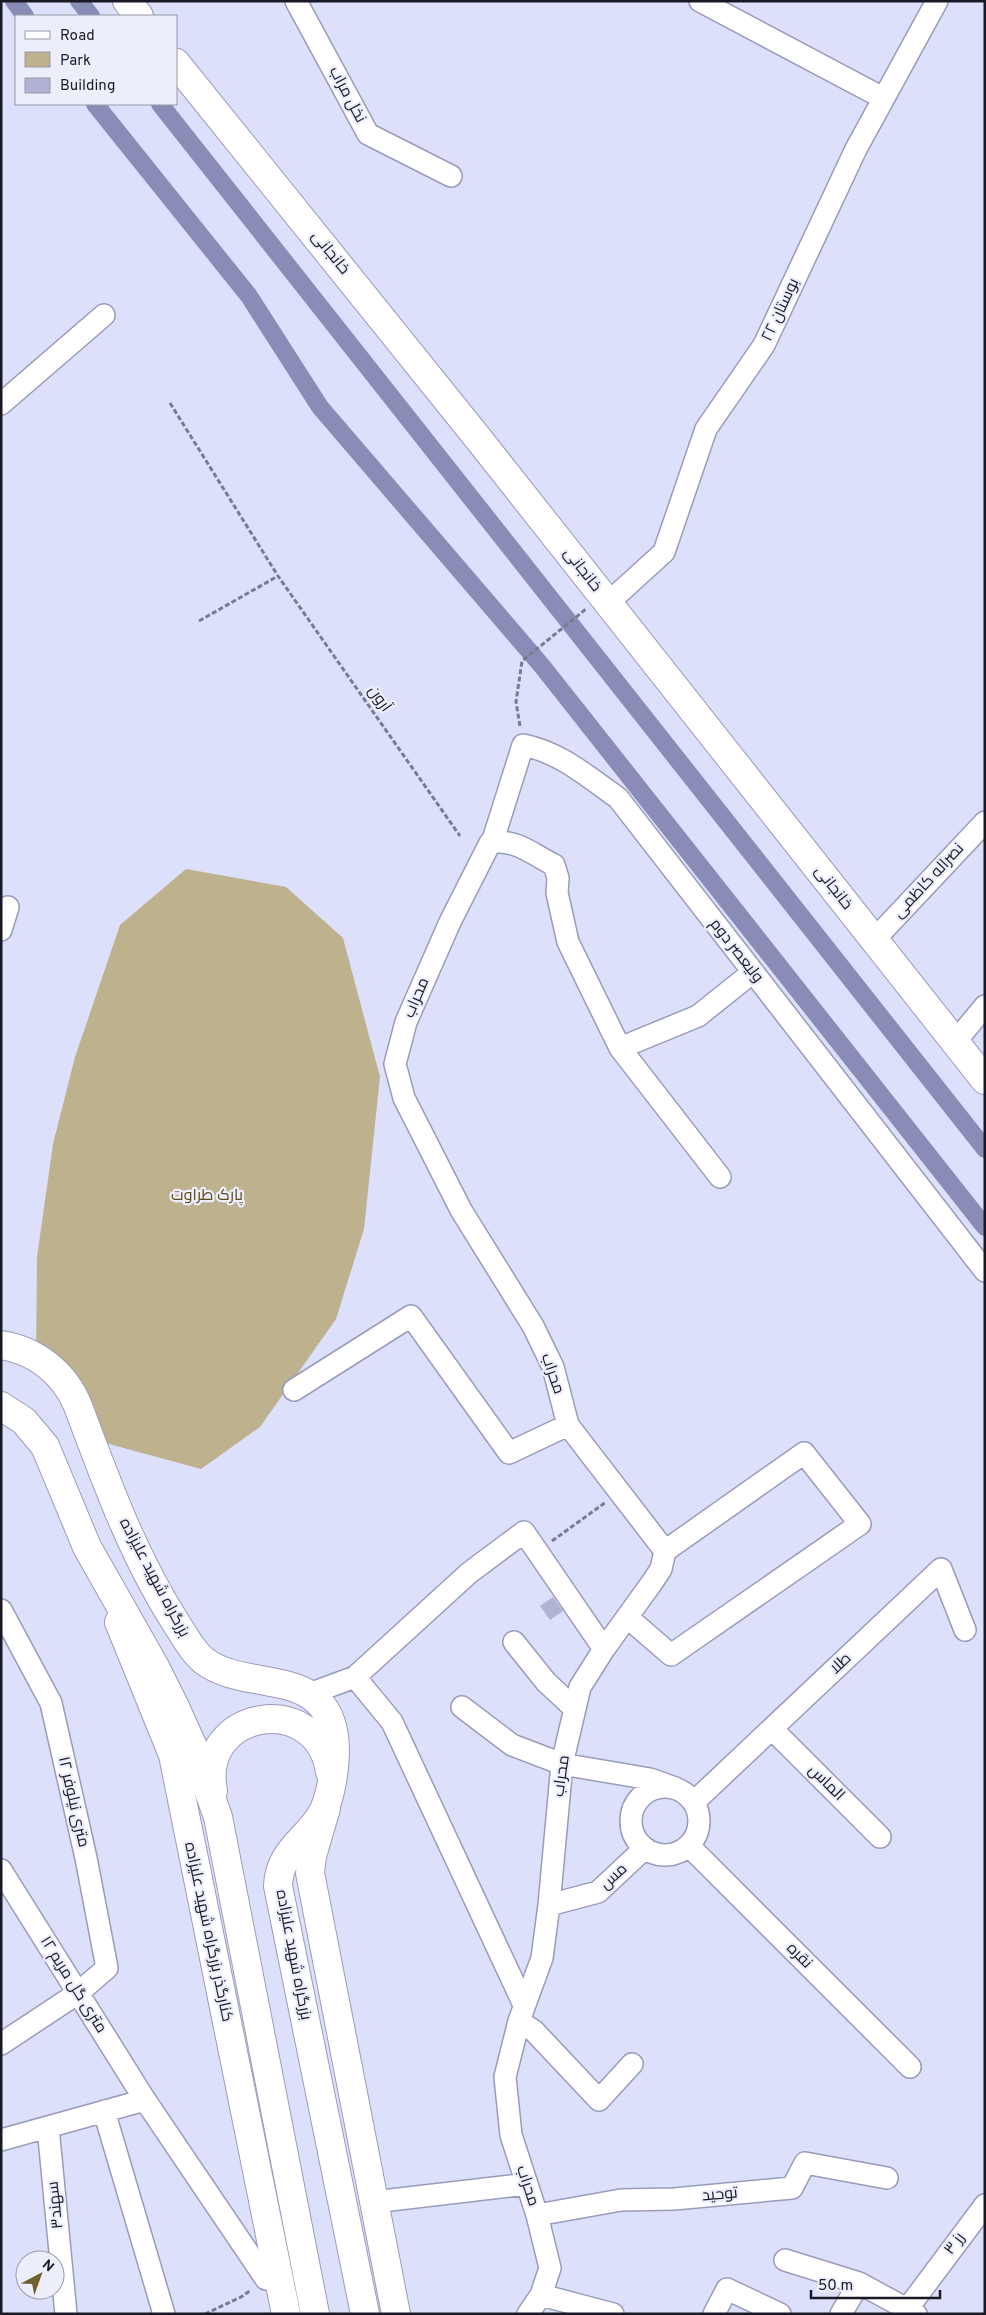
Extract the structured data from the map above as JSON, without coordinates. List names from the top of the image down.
{
  "streets": {
    "main road": ["خانجانی", "بزرگراه شهید علیزاده", "کنارگذر بزرگراه شهید علیزاده"],
    "street": [
      "نخل مراب",
      "بوستان ۲۲",
      "نصراله کاظمی",
      "ولیعصر دوم",
      "محراب",
      "طلا",
      "الماس",
      "۱۲ متری نیلوفر",
      "مس",
      "نقره",
      "۱۲ متری گل مریم",
      "توحید",
      "سهند۳",
      "رز ۳"
    ],
    "path": ["آرون"]
  },
  "crossings": [
    ["خانجانی", "بوستان ۲۲"],
    ["خانجانی", "نصراله کاظمی"],
    ["محراب", "مس"],
    ["محراب", "توحید"],
    ["طلا", "الماس"],
    ["طلا", "مس"],
    ["طلا", "نقره"],
    ["۱۲ متری نیلوفر", "۱۲ متری گل مریم"],
    ["مس", "نقره"],
    ["کنارگذر بزرگراه شهید علیزاده", "۱۲ متری گل مریم"]
  ],
  "parks": ["پارک طراوت"],
  "legend": ["Road", "Park", "Building"],
  "scale_bar": "50 m",
  "north": "top right"
}
